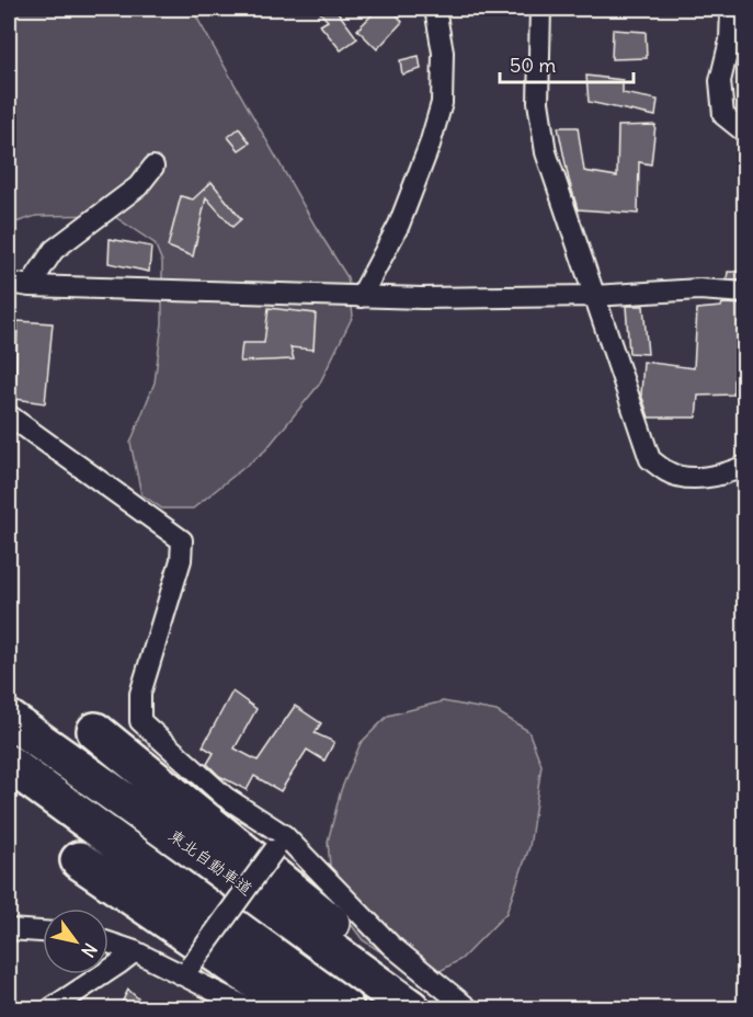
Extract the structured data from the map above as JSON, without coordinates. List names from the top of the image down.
{
  "streets": {
    "highway": ["東北自動車道"]
  },
  "scale_bar": "50 m",
  "north": "bottom right"
}
